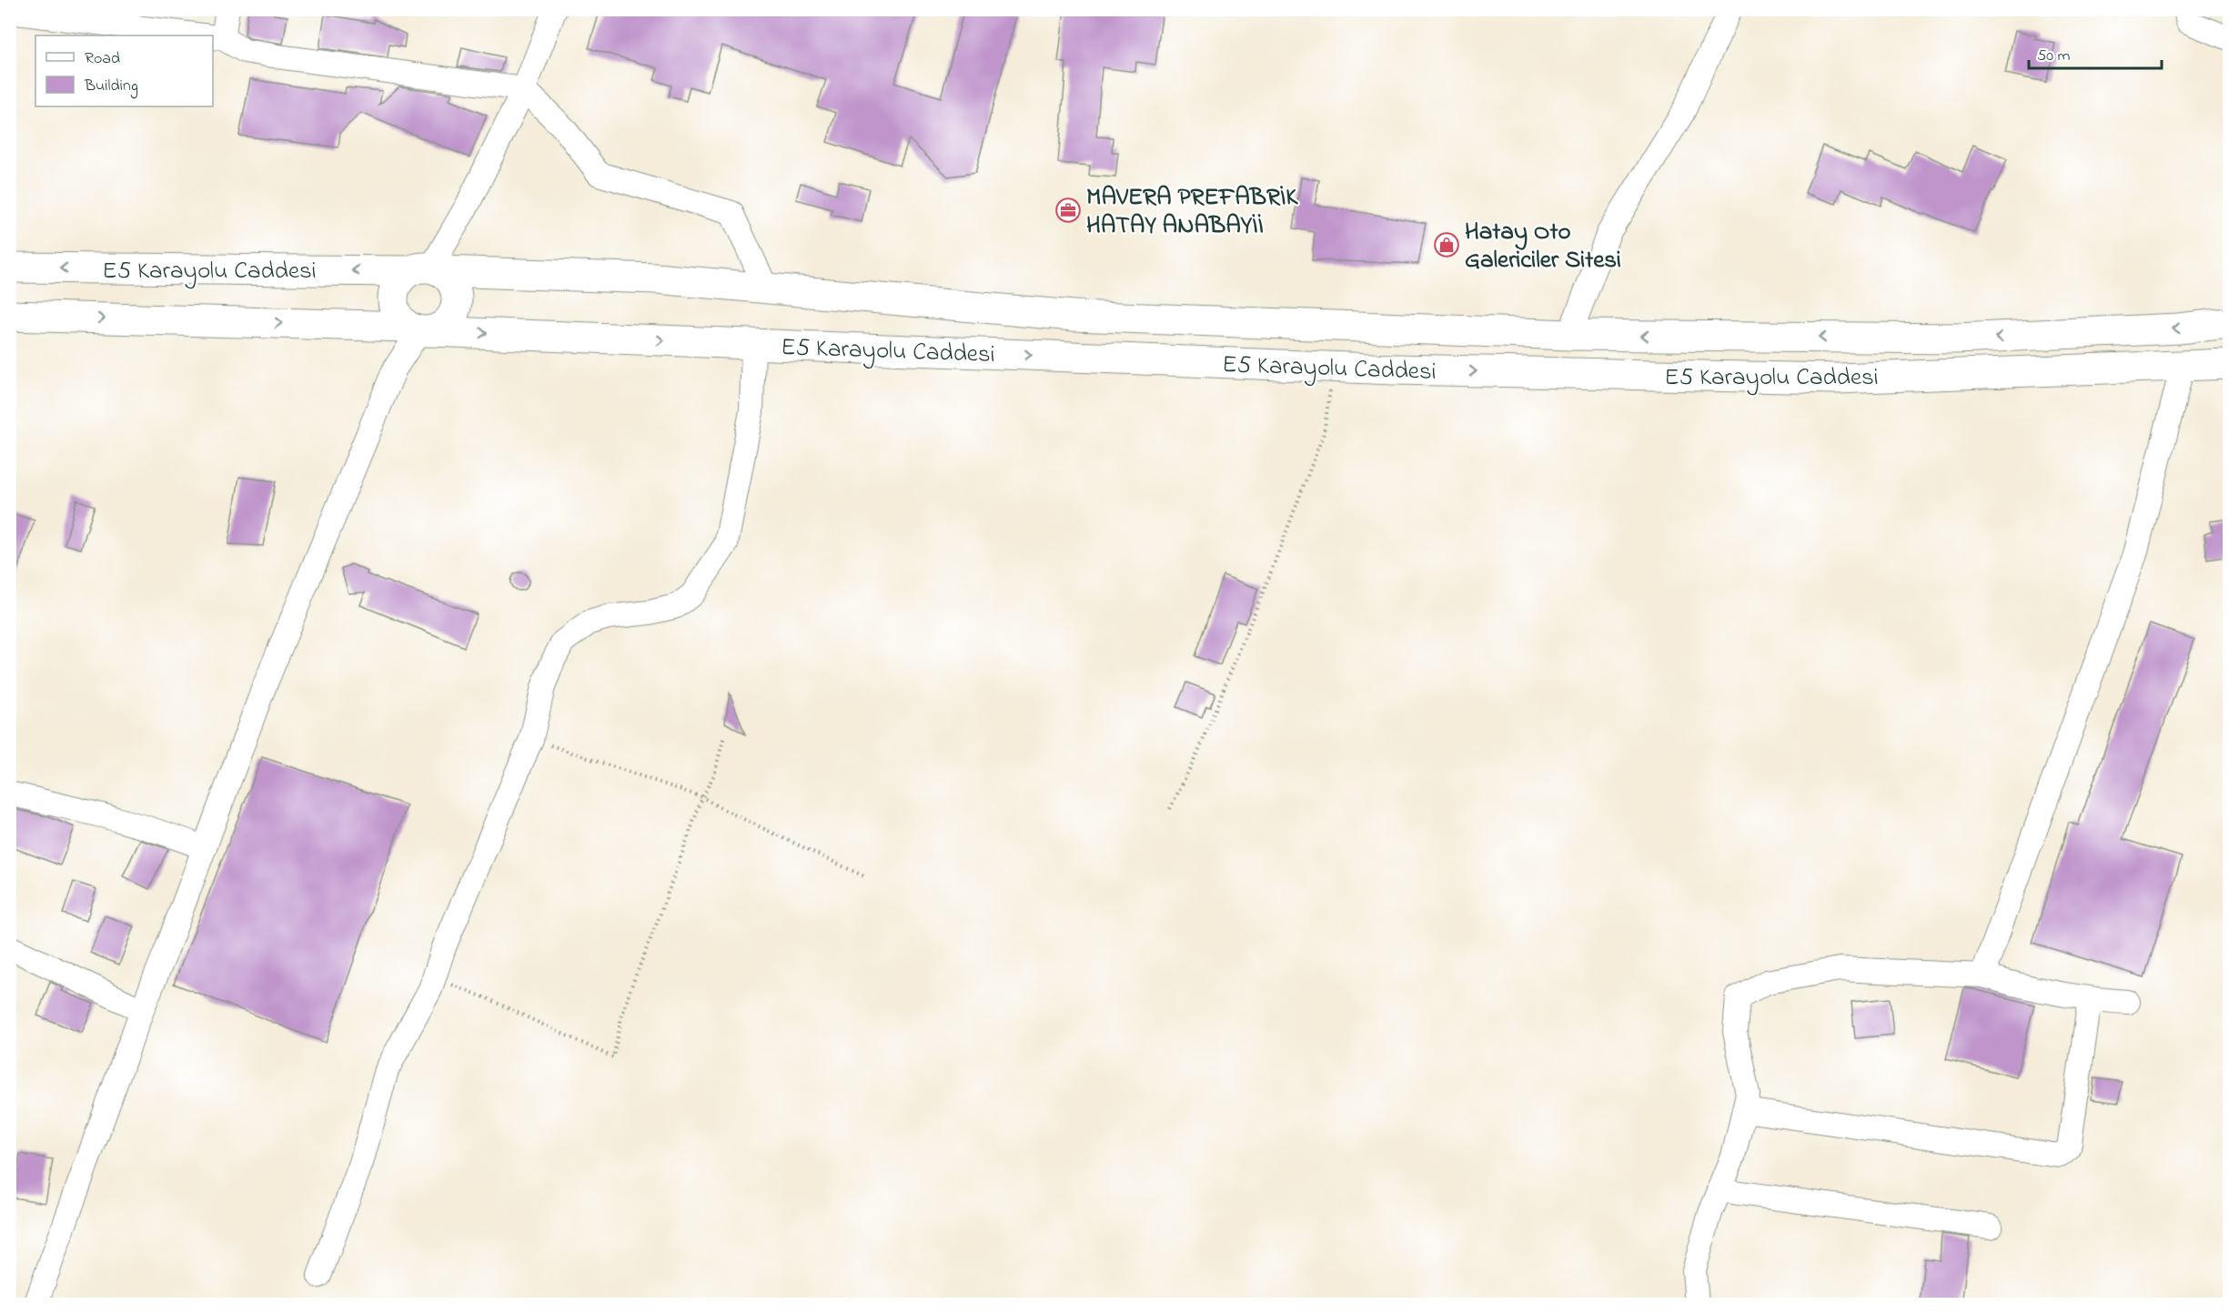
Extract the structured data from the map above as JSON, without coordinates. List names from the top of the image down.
{
  "streets": {
    "highway": ["E5 Karayolu Caddesi"]
  },
  "places": {
    "office": ["MAVERA PREFABRİK HATAY ANABAYİİ"],
    "shop": ["Hatay Oto Galericiler Sitesi"]
  },
  "legend": ["Road", "Building"],
  "scale_bar": "50 m"
}
